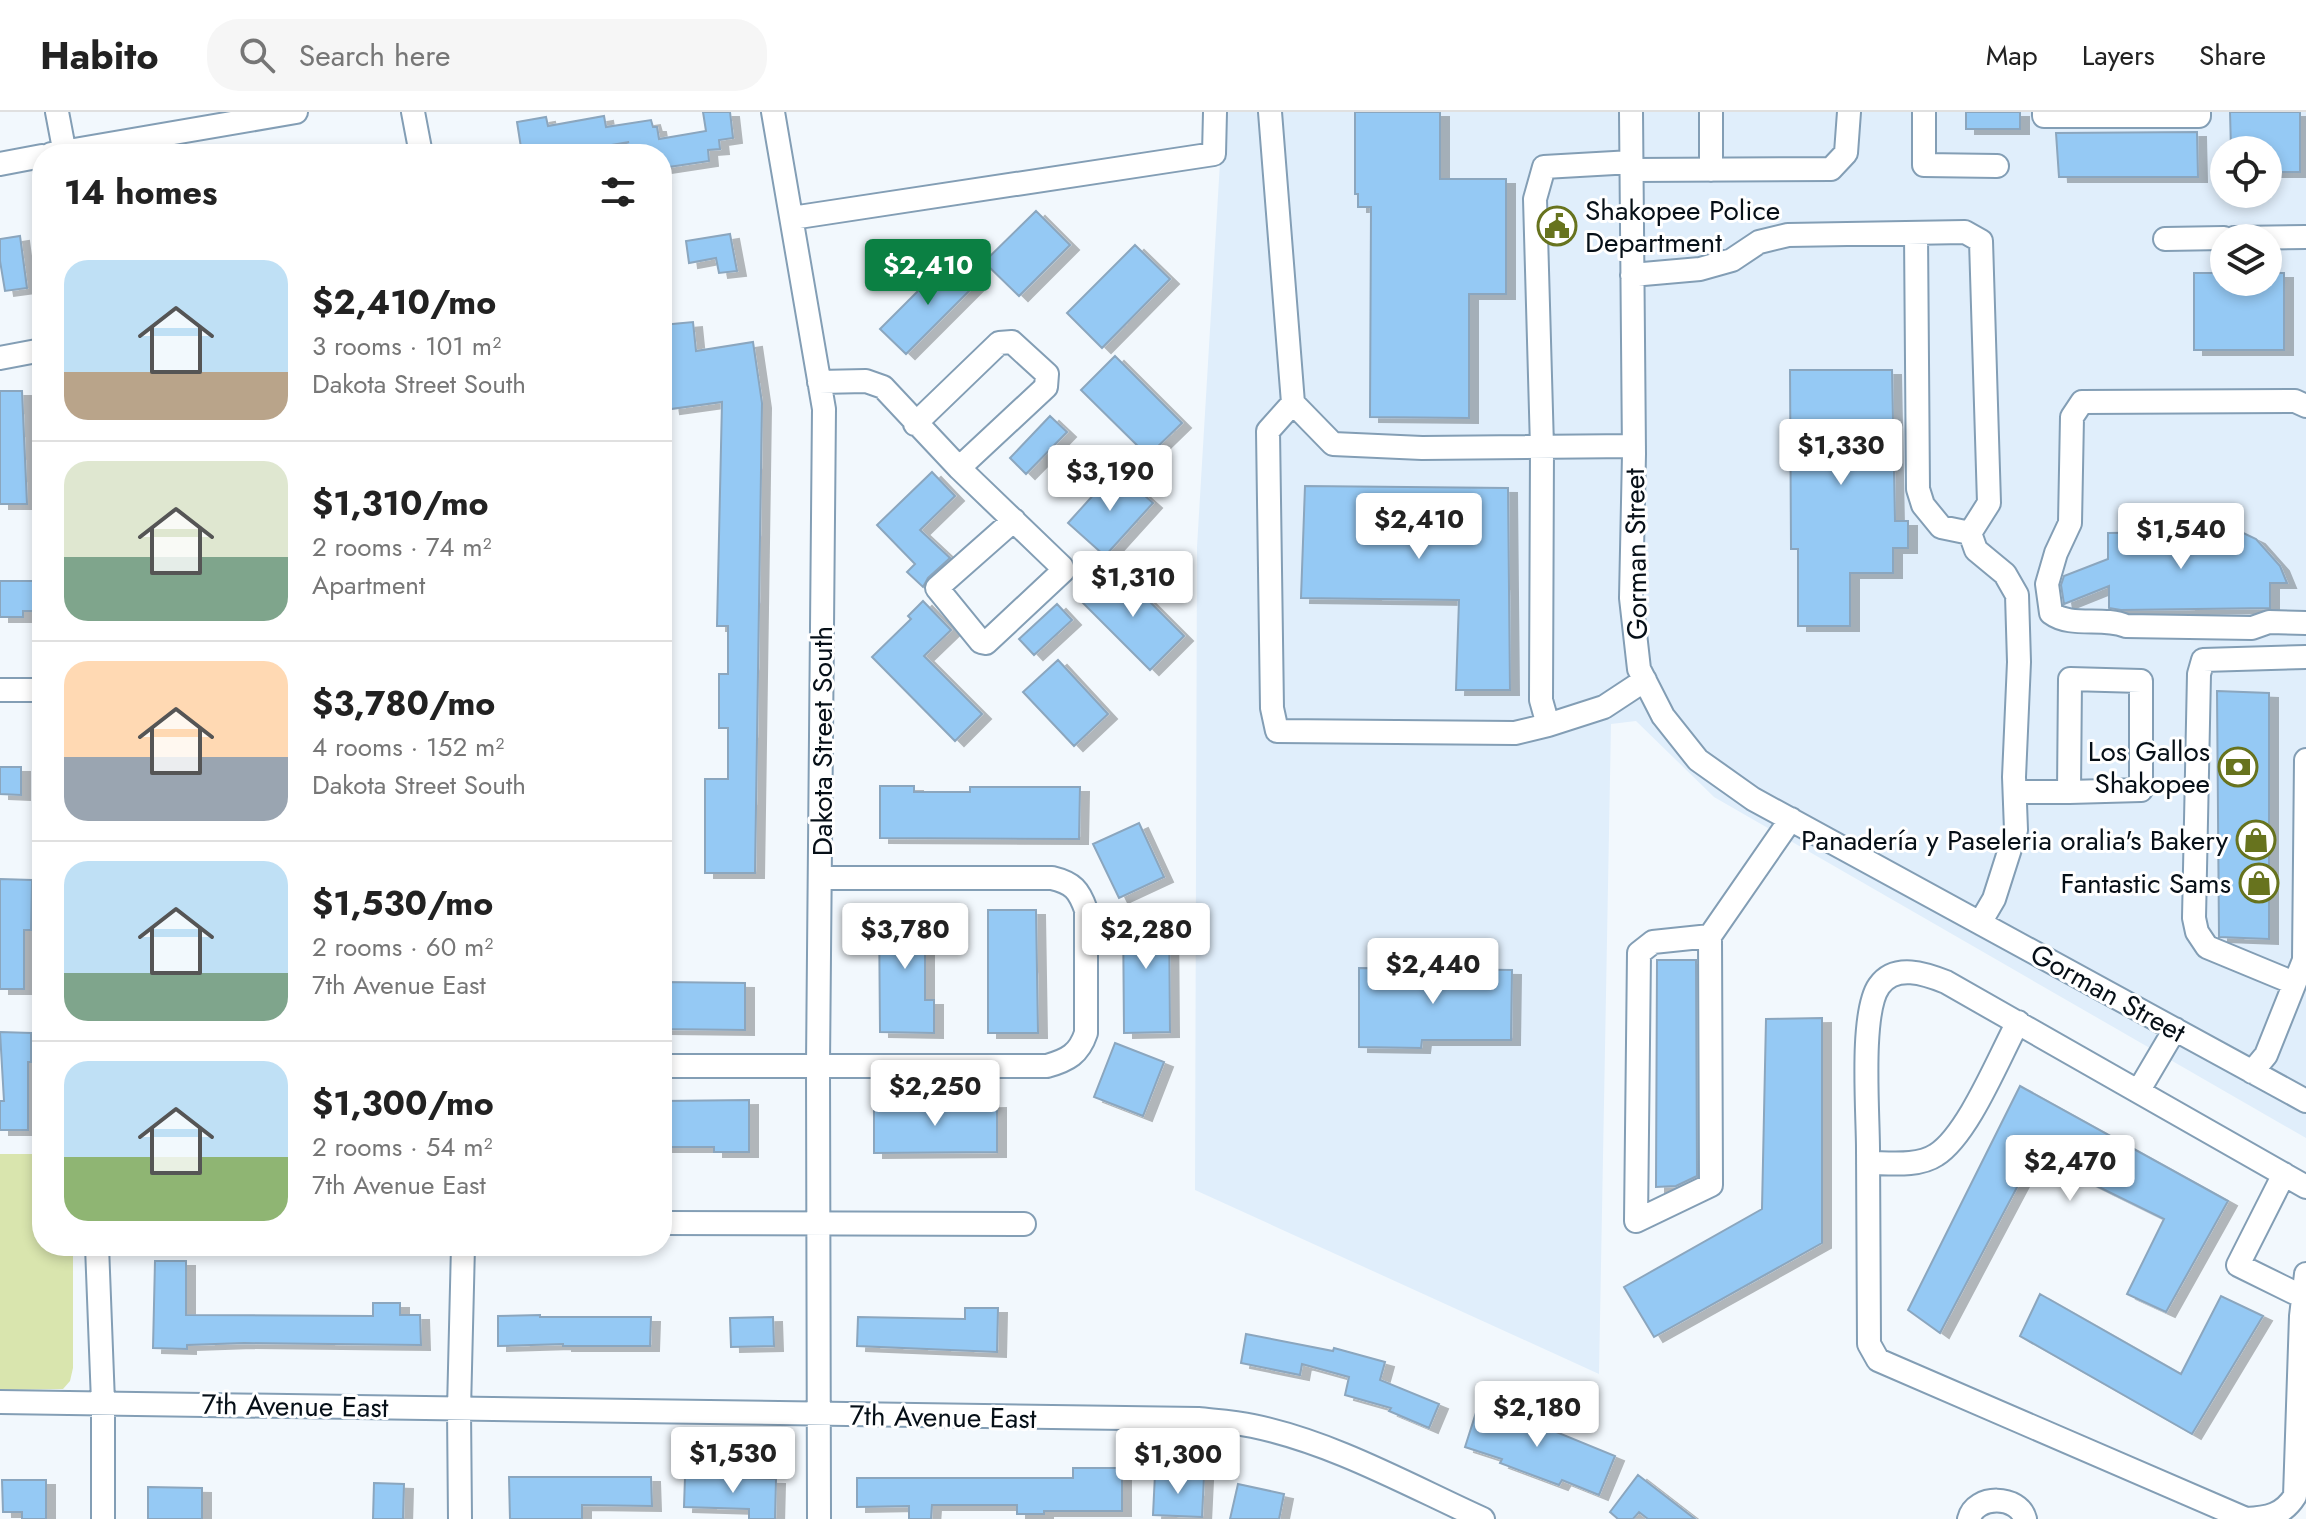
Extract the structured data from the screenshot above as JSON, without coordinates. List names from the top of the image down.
{
  "streets": {
    "street": ["Gorman Street", "Dakota Street South", "7th Avenue East"]
  },
  "crossings": [
    ["Dakota Street South", "7th Avenue East"]
  ],
  "places": {
    "public building": ["Shakopee Police Department"],
    "bank": ["Los Gallos Shakopee"],
    "shop": ["Panadería y Paseleria oralia's Bakery", "Fantastic Sams"]
  },
  "page": {
    "header": "Habito",
    "search": "Search here",
    "nav": ["Map", "Layers", "Share"],
    "heading": "14 homes",
    "price": [
      "$2,410",
      "$1,330",
      "$3,190",
      "$2,410",
      "$1,540",
      "$1,310",
      "$3,780",
      "$2,280",
      "$2,440",
      "$2,250",
      "$2,470",
      "$2,180",
      "$1,530",
      "$1,300"
    ],
    "list": [
      {
        "name": "$2,410/mo",
        "note": "3 rooms · 101 m² · Dakota Street South"
      },
      {
        "name": "$1,310/mo",
        "note": "2 rooms · 74 m² · Apartment"
      },
      {
        "name": "$3,780/mo",
        "note": "4 rooms · 152 m² · Dakota Street South"
      },
      {
        "name": "$1,530/mo",
        "note": "2 rooms · 60 m² · 7th Avenue East"
      },
      {
        "name": "$1,300/mo",
        "note": "2 rooms · 54 m² · 7th Avenue East"
      }
    ]
  }
}
